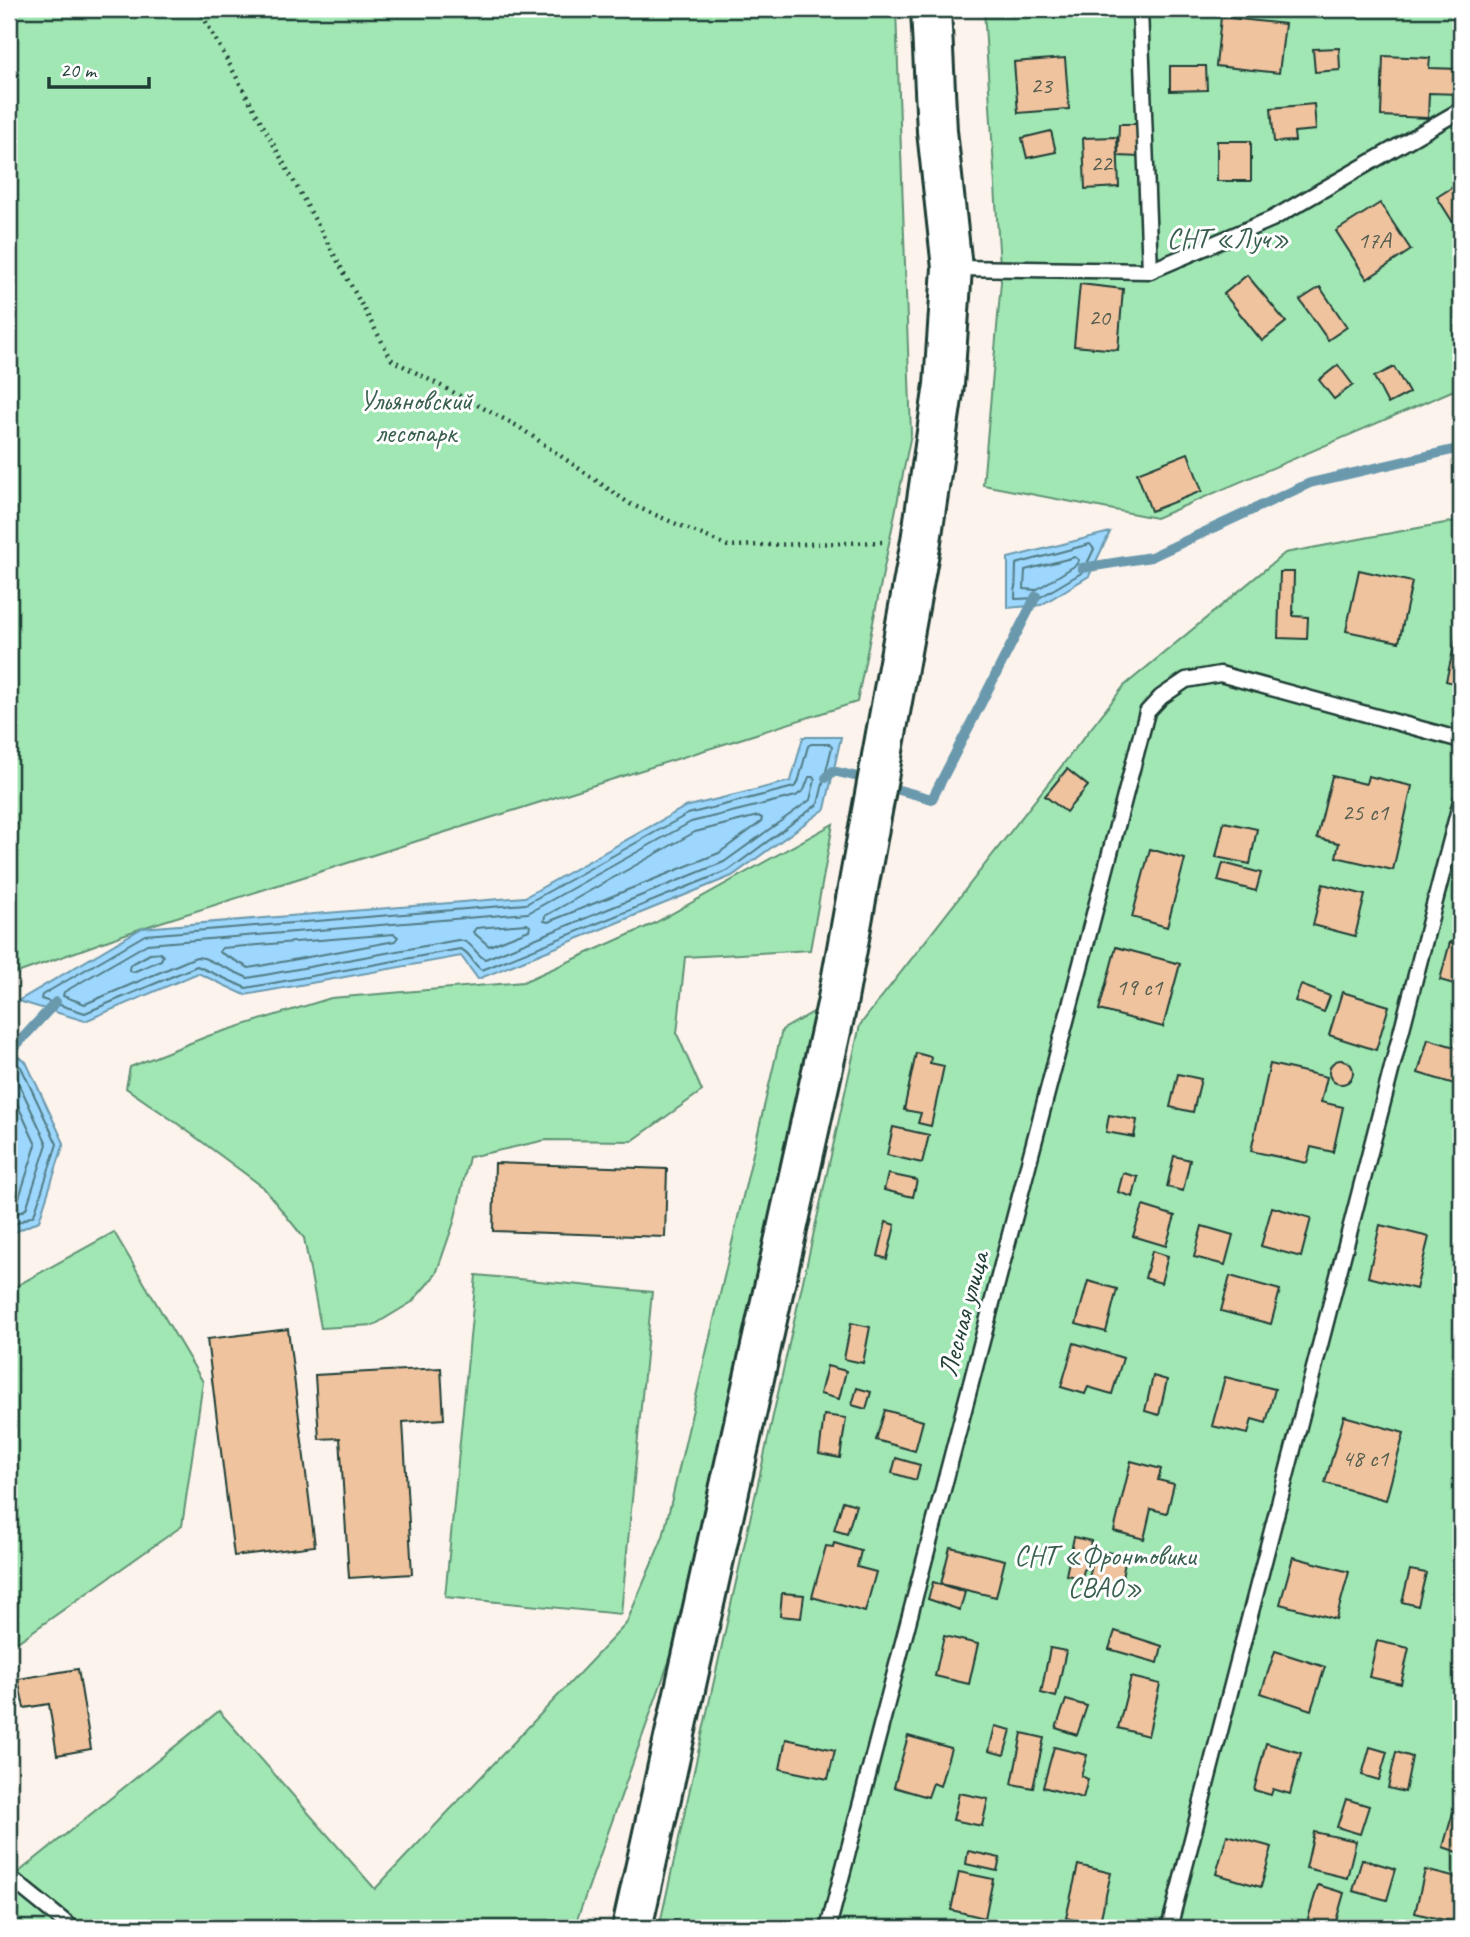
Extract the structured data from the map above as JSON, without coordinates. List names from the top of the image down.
{
  "streets": {
    "lane": ["Лесная улица"]
  },
  "parks": ["СНТ «Луч»", "Ульяновский лесопарк", "СНТ «Фронтовики СВАО»"],
  "house_numbers": [
    "23",
    "22",
    "17А",
    "20",
    "25 с1",
    "19 с1",
    "48 с1"
  ],
  "scale_bar": "20 m"
}
